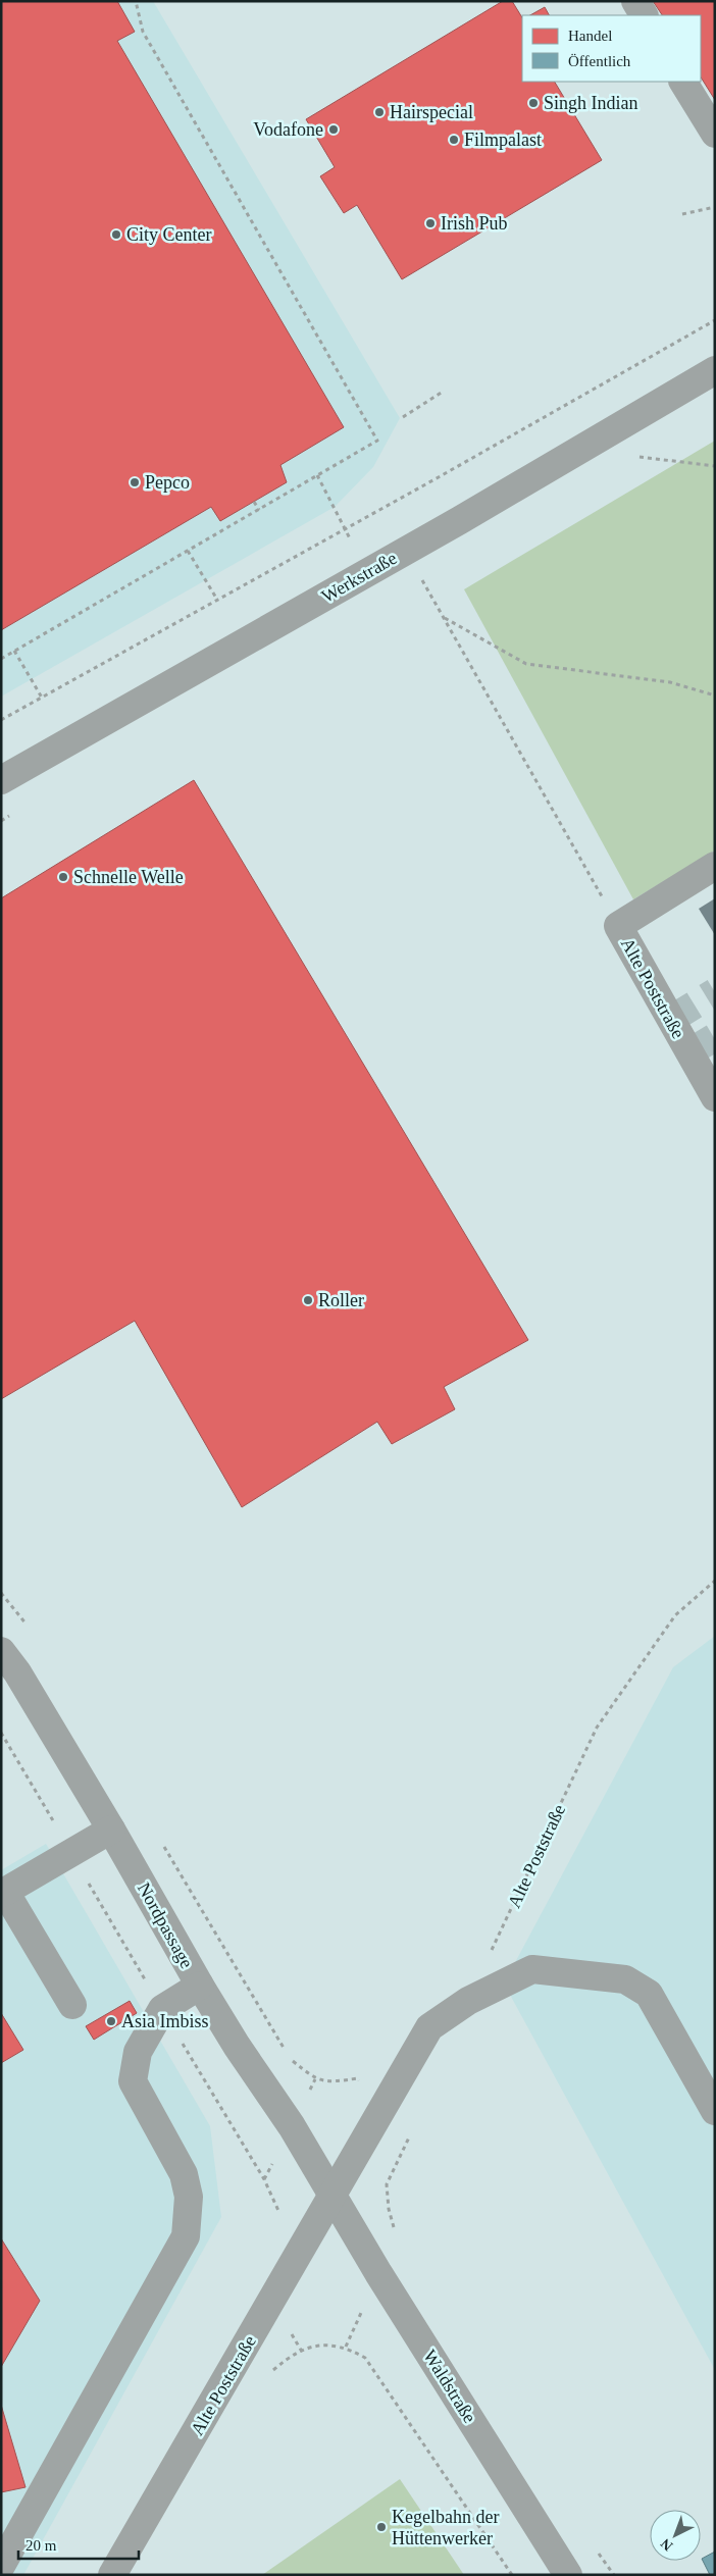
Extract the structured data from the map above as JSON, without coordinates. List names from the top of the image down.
{
  "streets": {
    "street": [
      "Werkstraße",
      "Alte Poststraße",
      "Nordpassage",
      "Waldstraße"
    ]
  },
  "crossings": [
    ["Alte Poststraße", "Nordpassage"],
    ["Alte Poststraße", "Waldstraße"],
    ["Nordpassage", "Waldstraße"]
  ],
  "places": [
    "Singh Indian",
    "Hairspecial",
    "Vodafone",
    "Filmpalast",
    "Irish Pub",
    "City Center",
    "Pepco",
    "Schnelle Welle",
    "Roller",
    "Asia Imbiss",
    "Kegelbahn der Hüttenwerker"
  ],
  "legend": ["Handel", "Öffentlich"],
  "scale_bar": "20 m",
  "north": "bottom left"
}
